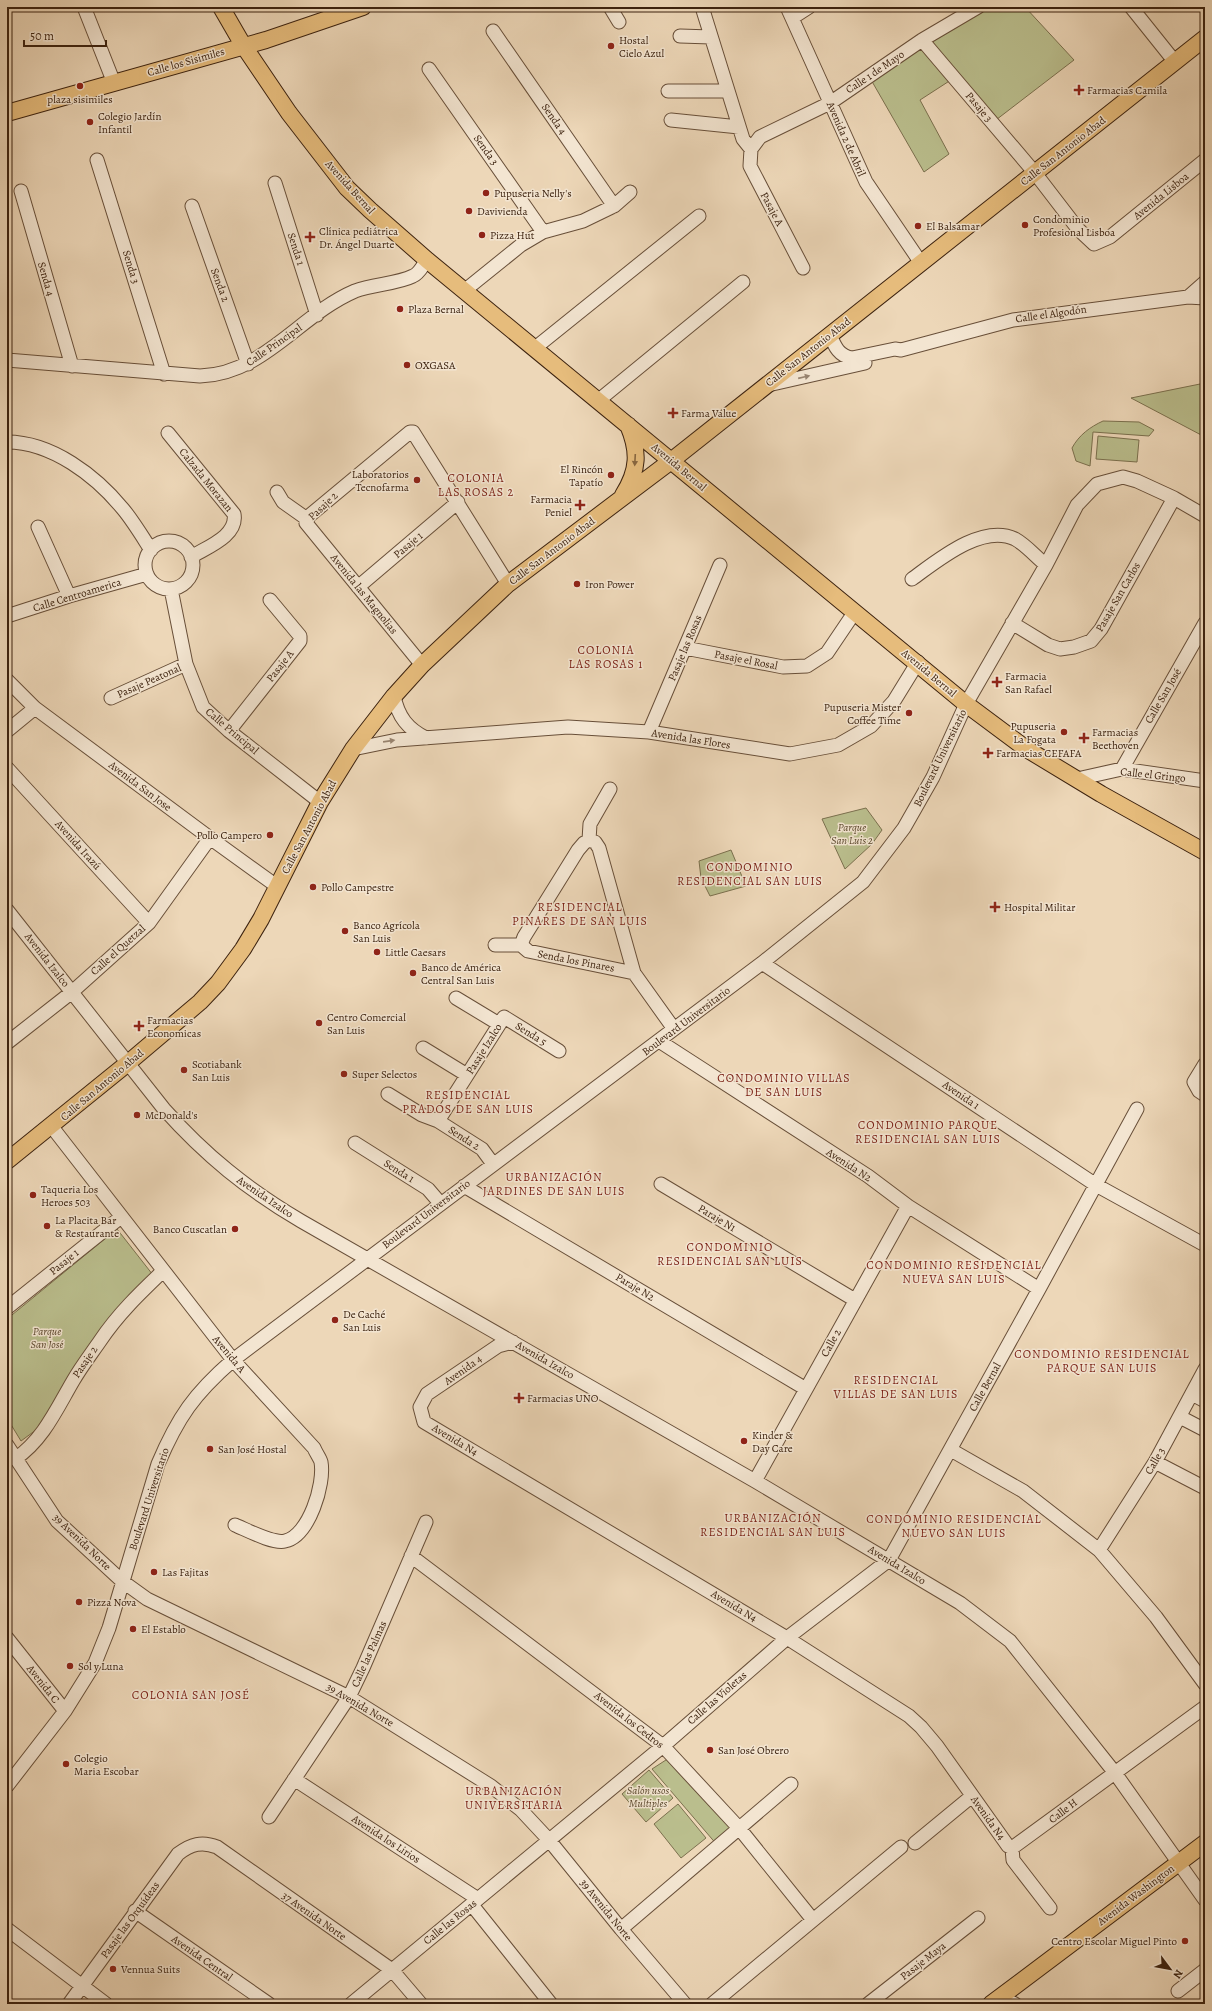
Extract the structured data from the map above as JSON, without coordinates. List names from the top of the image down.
{
  "streets": {
    "main road": [
      "Calle los Sisimiles",
      "Calle San Antonio Abad",
      "Avenida Bernal",
      "Avenida Washington"
    ],
    "street": [
      "Calle 1 de Mayo",
      "Pasaje 3",
      "Senda 4",
      "Avenida 2 de Abril",
      "Senda 3",
      "Avenida Lisboa",
      "Pasaje A",
      "Senda 1",
      "Senda 2",
      "Calle el Algodón",
      "Calle Principal",
      "Calzada Morazan",
      "Pasaje 2",
      "Pasaje 1",
      "Avenida las Magnolias",
      "Calle Centroamerica",
      "Pasaje San Carlos",
      "Pasaje las Rosas",
      "Pasaje el Rosal",
      "Pasaje Peatonal",
      "Calle San José",
      "Avenida las Flores",
      "Boulevard Universitario",
      "Calle el Gringo",
      "Avenida San Jose",
      "Avenida Irazú",
      "Calle el Quetzal",
      "Avenida Izalco",
      "Senda los Pinares",
      "Senda 5",
      "Pasaje Izalco",
      "Avenida 1",
      "Avenida N2",
      "Paraje N1",
      "Paraje N2",
      "Calle 2",
      "Avenida A",
      "Avenida 4",
      "Calle Bernal",
      "Avenida N4",
      "Calle 3",
      "39 Avenida Norte",
      "Calle las Palmas",
      "Avenida C",
      "Calle las Violetas",
      "Avenida los Cedros",
      "Calle H",
      "Avenida los Lirios",
      "37 Avenida Norte",
      "Pasaje las Orquídeas",
      "Calle las Rosas",
      "Avenida Central",
      "Pasaje Maya"
    ]
  },
  "crossings": [
    ["Calle los Sisimiles", "Avenida Bernal"],
    ["Calle 1 de Mayo", "Pasaje 3"],
    ["Calle 1 de Mayo", "Avenida 2 de Abril"],
    ["Calle 1 de Mayo", "Pasaje A"],
    ["Pasaje 3", "Calle San Antonio Abad"],
    ["Pasaje 3", "Avenida Lisboa"],
    ["Senda 4", "Calle Principal"],
    ["Avenida 2 de Abril", "Calle San Antonio Abad"],
    ["Senda 3", "Calle Principal"],
    ["Calle San Antonio Abad", "Avenida Bernal"],
    ["Calle San Antonio Abad", "Avenida Lisboa"],
    ["Calle San Antonio Abad", "Calle el Algodón"],
    ["Calle San Antonio Abad", "Calle Principal"],
    ["Calle San Antonio Abad", "Avenida las Magnolias"],
    ["Calle San Antonio Abad", "Avenida las Flores"],
    ["Calle San Antonio Abad", "Avenida San Jose"],
    ["Calle San Antonio Abad", "Avenida Izalco"],
    ["Calle San Antonio Abad", "Avenida A"],
    ["Avenida Bernal", "Calle Principal"],
    ["Avenida Bernal", "Pasaje el Rosal"],
    ["Avenida Bernal", "Avenida las Flores"],
    ["Avenida Bernal", "Boulevard Universitario"],
    ["Avenida Bernal", "Calle el Gringo"],
    ["Pasaje A", "Calle Principal"],
    ["Senda 1", "Calle Principal"],
    ["Senda 1", "Boulevard Universitario"],
    ["Senda 2", "Calle Principal"],
    ["Senda 2", "Boulevard Universitario"],
    ["Senda 2", "Pasaje Izalco"],
    ["Calle Principal", "Calzada Morazan"],
    ["Calle Principal", "Calle Centroamerica"],
    ["Calle Principal", "Pasaje Peatonal"],
    ["Calzada Morazan", "Calle Centroamerica"],
    ["Pasaje 2", "Pasaje 1"],
    ["Pasaje 2", "Avenida las Magnolias"],
    ["Pasaje 2", "Avenida A"],
    ["Pasaje 2", "39 Avenida Norte"],
    ["Pasaje 1", "Avenida las Magnolias"],
    ["Pasaje 1", "Avenida A"],
    ["Pasaje San Carlos", "Boulevard Universitario"],
    ["Pasaje las Rosas", "Pasaje el Rosal"],
    ["Pasaje las Rosas", "Avenida las Flores"],
    ["Calle San José", "Calle el Gringo"],
    ["Boulevard Universitario", "Avenida Izalco"],
    ["Boulevard Universitario", "Senda los Pinares"],
    ["Boulevard Universitario", "Avenida 1"],
    ["Boulevard Universitario", "Avenida N2"],
    ["Boulevard Universitario", "Paraje N2"],
    ["Boulevard Universitario", "Avenida A"],
    ["Boulevard Universitario", "39 Avenida Norte"],
    ["Boulevard Universitario", "Avenida C"],
    ["Avenida San Jose", "Calle el Quetzal"],
    ["Avenida Irazú", "Calle el Quetzal"],
    ["Calle el Quetzal", "Avenida Izalco"],
    ["Avenida Izalco", "Calle 2"],
    ["Avenida Izalco", "Avenida 4"],
    ["Avenida Izalco", "Calle Bernal"],
    ["Avenida Izalco", "Calle las Violetas"],
    ["Avenida Izalco", "Calle H"],
    ["Avenida Izalco", "Avenida Washington"],
    ["Senda 5", "Pasaje Izalco"],
    ["Avenida 1", "Calle Bernal"],
    ["Avenida N2", "Calle 2"],
    ["Avenida N2", "Calle Bernal"],
    ["Paraje N1", "Calle 2"],
    ["Paraje N2", "Calle 2"],
    ["Avenida 4", "Avenida N4"],
    ["Calle Bernal", "Calle las Violetas"],
    ["Avenida N4", "Calle las Violetas"],
    ["Avenida N4", "Calle H"],
    ["39 Avenida Norte", "Calle las Palmas"],
    ["39 Avenida Norte", "Calle las Violetas"],
    ["39 Avenida Norte", "Calle las Rosas"],
    ["Calle las Palmas", "Avenida los Cedros"],
    ["Calle las Palmas", "Avenida los Lirios"],
    ["Calle las Violetas", "Avenida los Cedros"],
    ["Calle las Violetas", "Calle las Rosas"],
    ["Avenida los Lirios", "Calle las Rosas"],
    ["37 Avenida Norte", "Pasaje las Orquídeas"],
    ["37 Avenida Norte", "Calle las Rosas"],
    ["Pasaje las Orquídeas", "Avenida Central"]
  ],
  "districts": [
    "COLONIA LAS ROSAS 2",
    "COLONIA LAS ROSAS 1",
    "CONDOMINIO RESIDENCIAL SAN LUIS",
    "RESIDENCIAL PINARES DE SAN LUIS",
    "CONDOMINIO VILLAS DE SAN LUIS",
    "RESIDENCIAL PRADOS DE SAN LUIS",
    "CONDOMINIO PARQUE RESIDENCIAL SAN LUIS",
    "URBANIZACIÓN JARDINES DE SAN LUIS",
    "CONDOMINIO RESIDENCIAL SAN LUIS",
    "CONDOMINIO RESIDENCIAL NUEVA SAN LUIS",
    "CONDOMINIO RESIDENCIAL PARQUE SAN LUIS",
    "RESIDENCIAL VILLAS DE SAN LUIS",
    "URBANIZACIÓN RESIDENCIAL SAN LUIS",
    "CONDOMINIO RESIDENCIAL NUEVO SAN LUIS",
    "COLONIA SAN JOSÉ",
    "URBANIZACIÓN UNIVERSITARIA"
  ],
  "parks": ["Parque San Luis 2", "Parque San José", "Salón usos Multiples"],
  "places": {
    "other": [
      "Hostal Cielo Azul",
      "plaza sisimiles",
      "Colegio Jardín Infantil",
      "Pupuseria Nelly's",
      "Davivienda",
      "Condominio Profesional Lisboa",
      "El Balsamar",
      "Pizza Hut",
      "Plaza Bernal",
      "OXGASA",
      "El Rincón Tapatío",
      "Laboratorios Tecnofarma",
      "Iron Power",
      "Pupuseria Mister Coffee Time",
      "Pupuseria La Fogata",
      "Pollo Campero",
      "Pollo Campestre",
      "Banco Agrícola San Luis",
      "Little Caesars",
      "Banco de América Central San Luis",
      "Centro Comercial San Luis",
      "Scotiabank San Luis",
      "Super Selectos",
      "McDonald's",
      "Taqueria Los Heroes 503",
      "La Placita Bar & Restaurante",
      "Banco Cuscatlan",
      "De Caché San Luis",
      "Kinder & Day Care",
      "San José Hostal",
      "Las Fajitas",
      "Pizza Nova",
      "El Establo",
      "Sol y Luna",
      "San José Obrero",
      "Colegio Maria Escobar",
      "Centro Escolar Miguel Pinto",
      "Vennua Suits"
    ],
    "health": [
      "Farmacias Camila",
      "Clínica pediátrica Dr. Ángel Duarte",
      "Farma Value",
      "Farmacia Peniel",
      "Farmacia San Rafael",
      "Farmacias Beethoven",
      "Farmacias CEFAFA",
      "Hospital Militar",
      "Farmacias Economicas",
      "Farmacias UNO"
    ]
  },
  "scale_bar": "50 m",
  "north": "bottom right"
}
